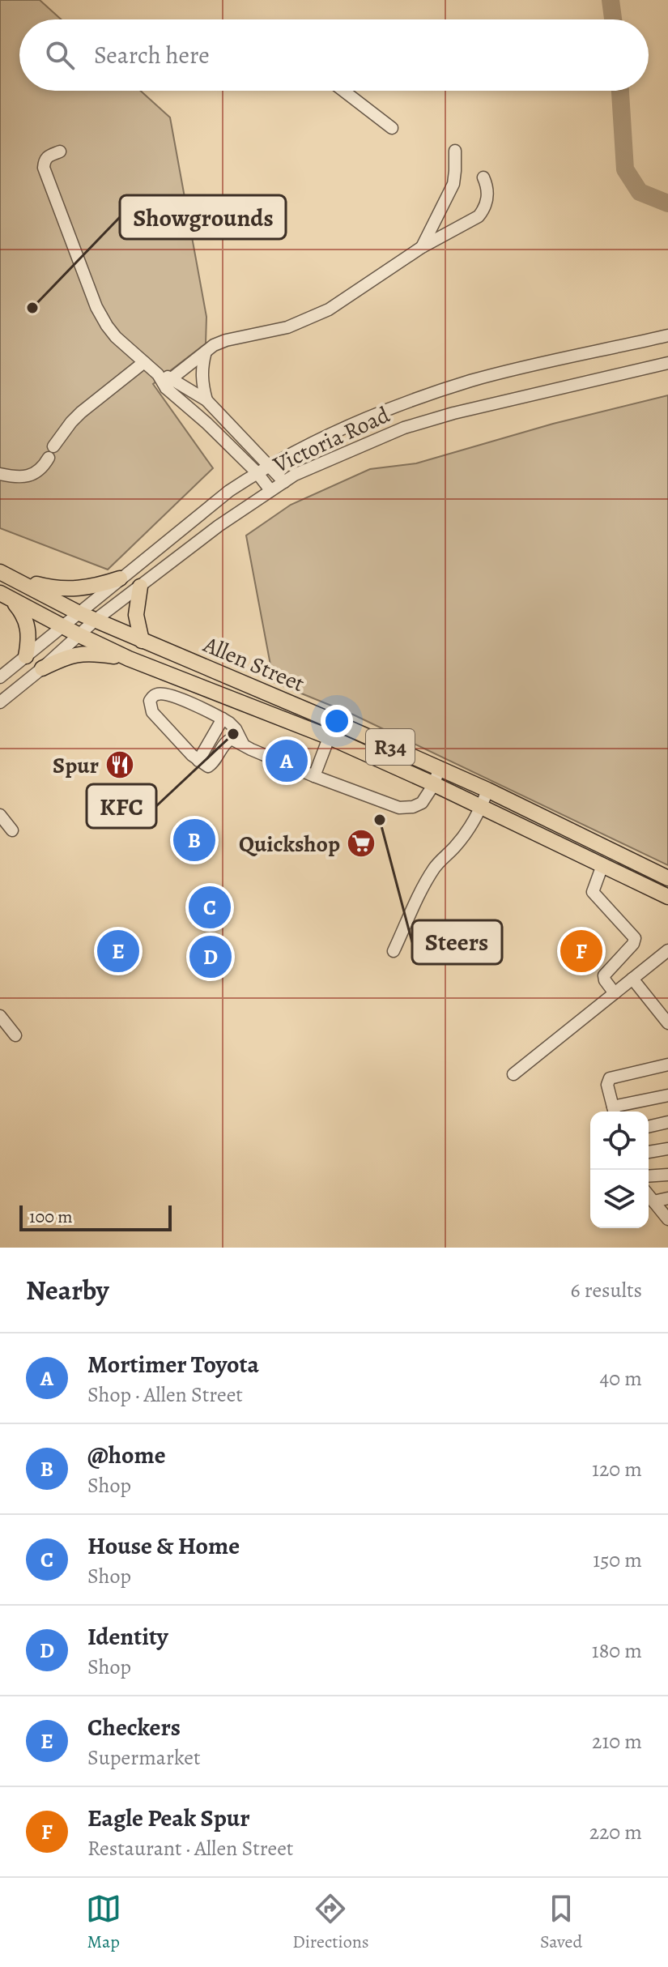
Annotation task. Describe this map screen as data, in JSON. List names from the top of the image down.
{
  "streets": {
    "main road": ["Allen Street", "R34"],
    "street": ["Victoria Road"]
  },
  "crossings": [
    ["Victoria Road", "Allen Street"]
  ],
  "places": {
    "other": ["Showgrounds", "KFC", "Steers"],
    "restaurant": ["Spur"],
    "supermarket": ["Quickshop"]
  },
  "scale_bar": "100 m",
  "page": {
    "search": "Search here",
    "pins": [
      "A",
      "B",
      "C",
      "E",
      "F",
      "D"
    ],
    "scale": "100 m",
    "heading": ["Nearby", "6 results"],
    "list": [
      {
        "mark": "A",
        "name": "Mortimer Toyota",
        "note": "Shop · Allen Street",
        "value": "40 m"
      },
      {
        "mark": "B",
        "name": "@home",
        "note": "Shop",
        "value": "120 m"
      },
      {
        "mark": "C",
        "name": "House & Home",
        "note": "Shop",
        "value": "150 m"
      },
      {
        "mark": "D",
        "name": "Identity",
        "note": "Shop",
        "value": "180 m"
      },
      {
        "mark": "E",
        "name": "Checkers",
        "note": "Supermarket",
        "value": "210 m"
      },
      {
        "mark": "F",
        "name": "Eagle Peak Spur",
        "note": "Restaurant · Allen Street",
        "value": "220 m"
      }
    ],
    "nav": ["Map", "Directions", "Saved"]
  }
}
